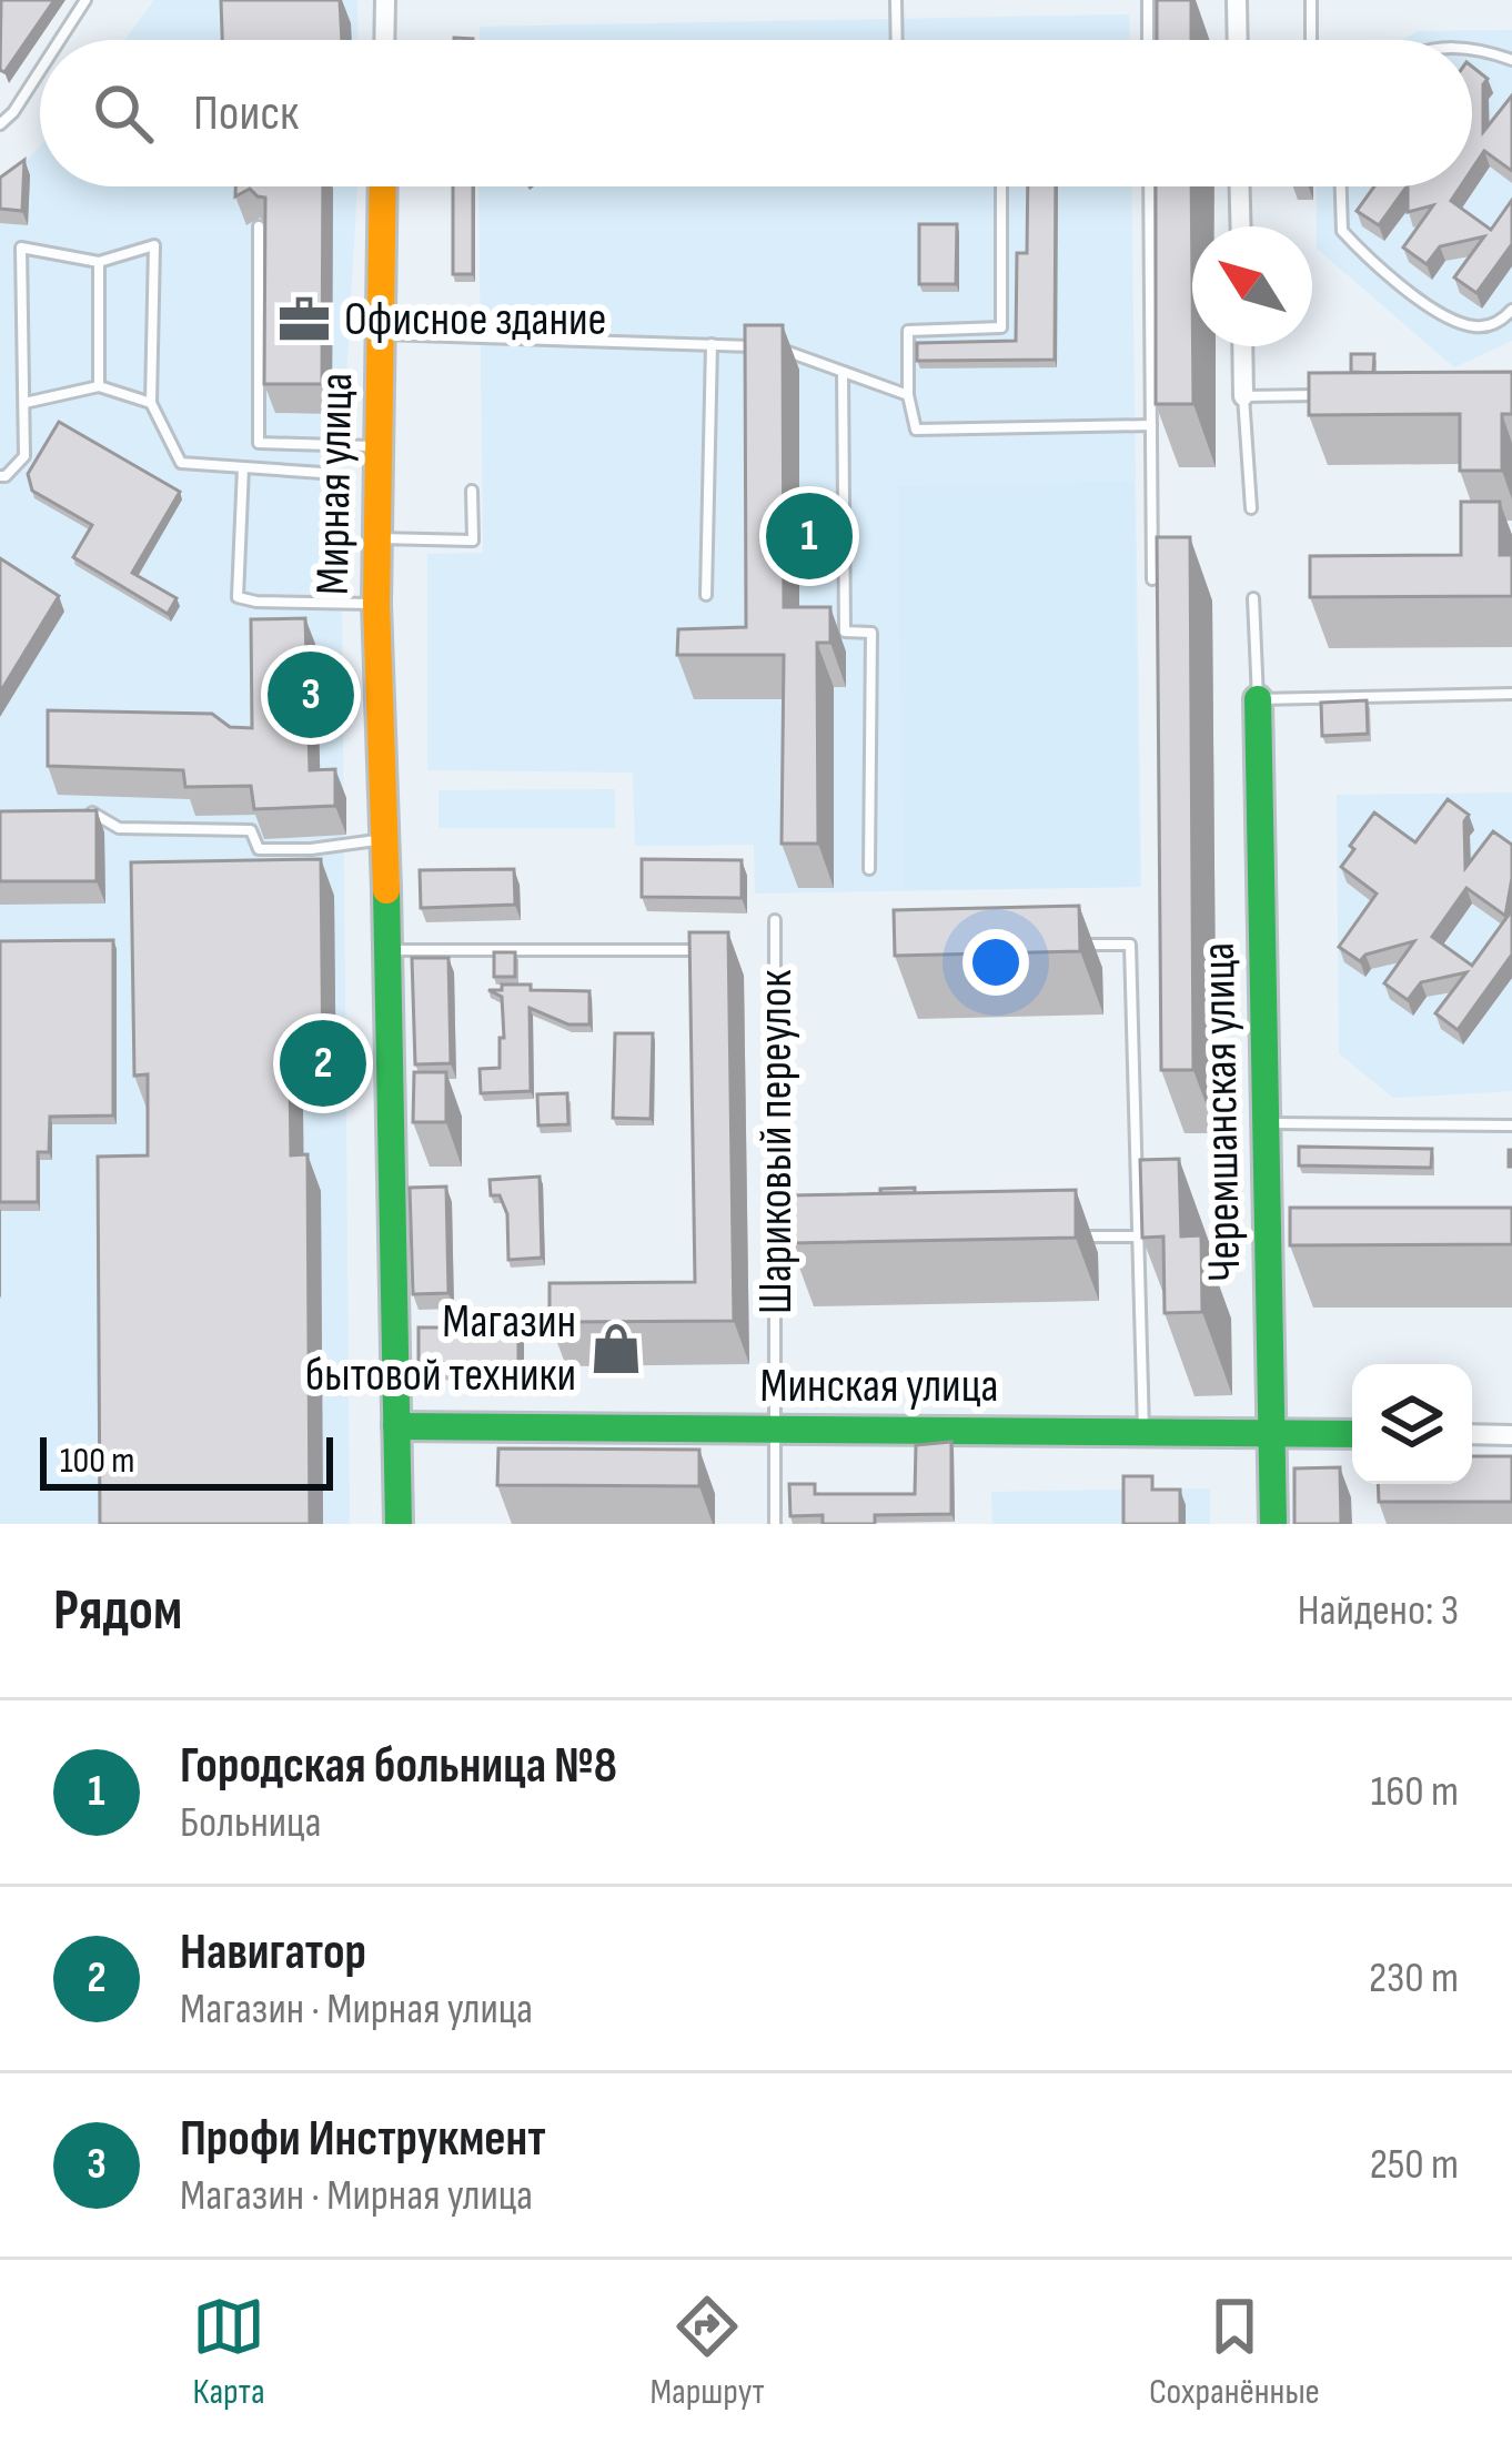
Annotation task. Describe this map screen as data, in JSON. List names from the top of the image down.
{
  "streets": {
    "street": ["Мирная улица", "Черемшанская улица", "Минская улица"],
    "lane": ["Шариковый переулок"]
  },
  "crossings": [
    ["Мирная улица", "Минская улица"],
    ["Черемшанская улица", "Минская улица"],
    ["Шариковый переулок", "Минская улица"]
  ],
  "places": {
    "office": ["Офисное здание"],
    "shop": ["Магазин бытовой техники"]
  },
  "scale_bar": "100 m",
  "north": "top left",
  "page": {
    "search": "Поиск",
    "pins": ["1", "3", "2"],
    "scale": "100 m",
    "heading": ["Рядом", "Найдено: 3"],
    "list": [
      {
        "mark": "1",
        "name": "Городская больница №8",
        "note": "Больница",
        "value": "160 m"
      },
      {
        "mark": "2",
        "name": "Навигатор",
        "note": "Магазин · Мирная улица",
        "value": "230 m"
      },
      {
        "mark": "3",
        "name": "Профи Инструкмент",
        "note": "Магазин · Мирная улица",
        "value": "250 m"
      }
    ],
    "nav": ["Карта", "Маршрут", "Сохранённые"]
  }
}
